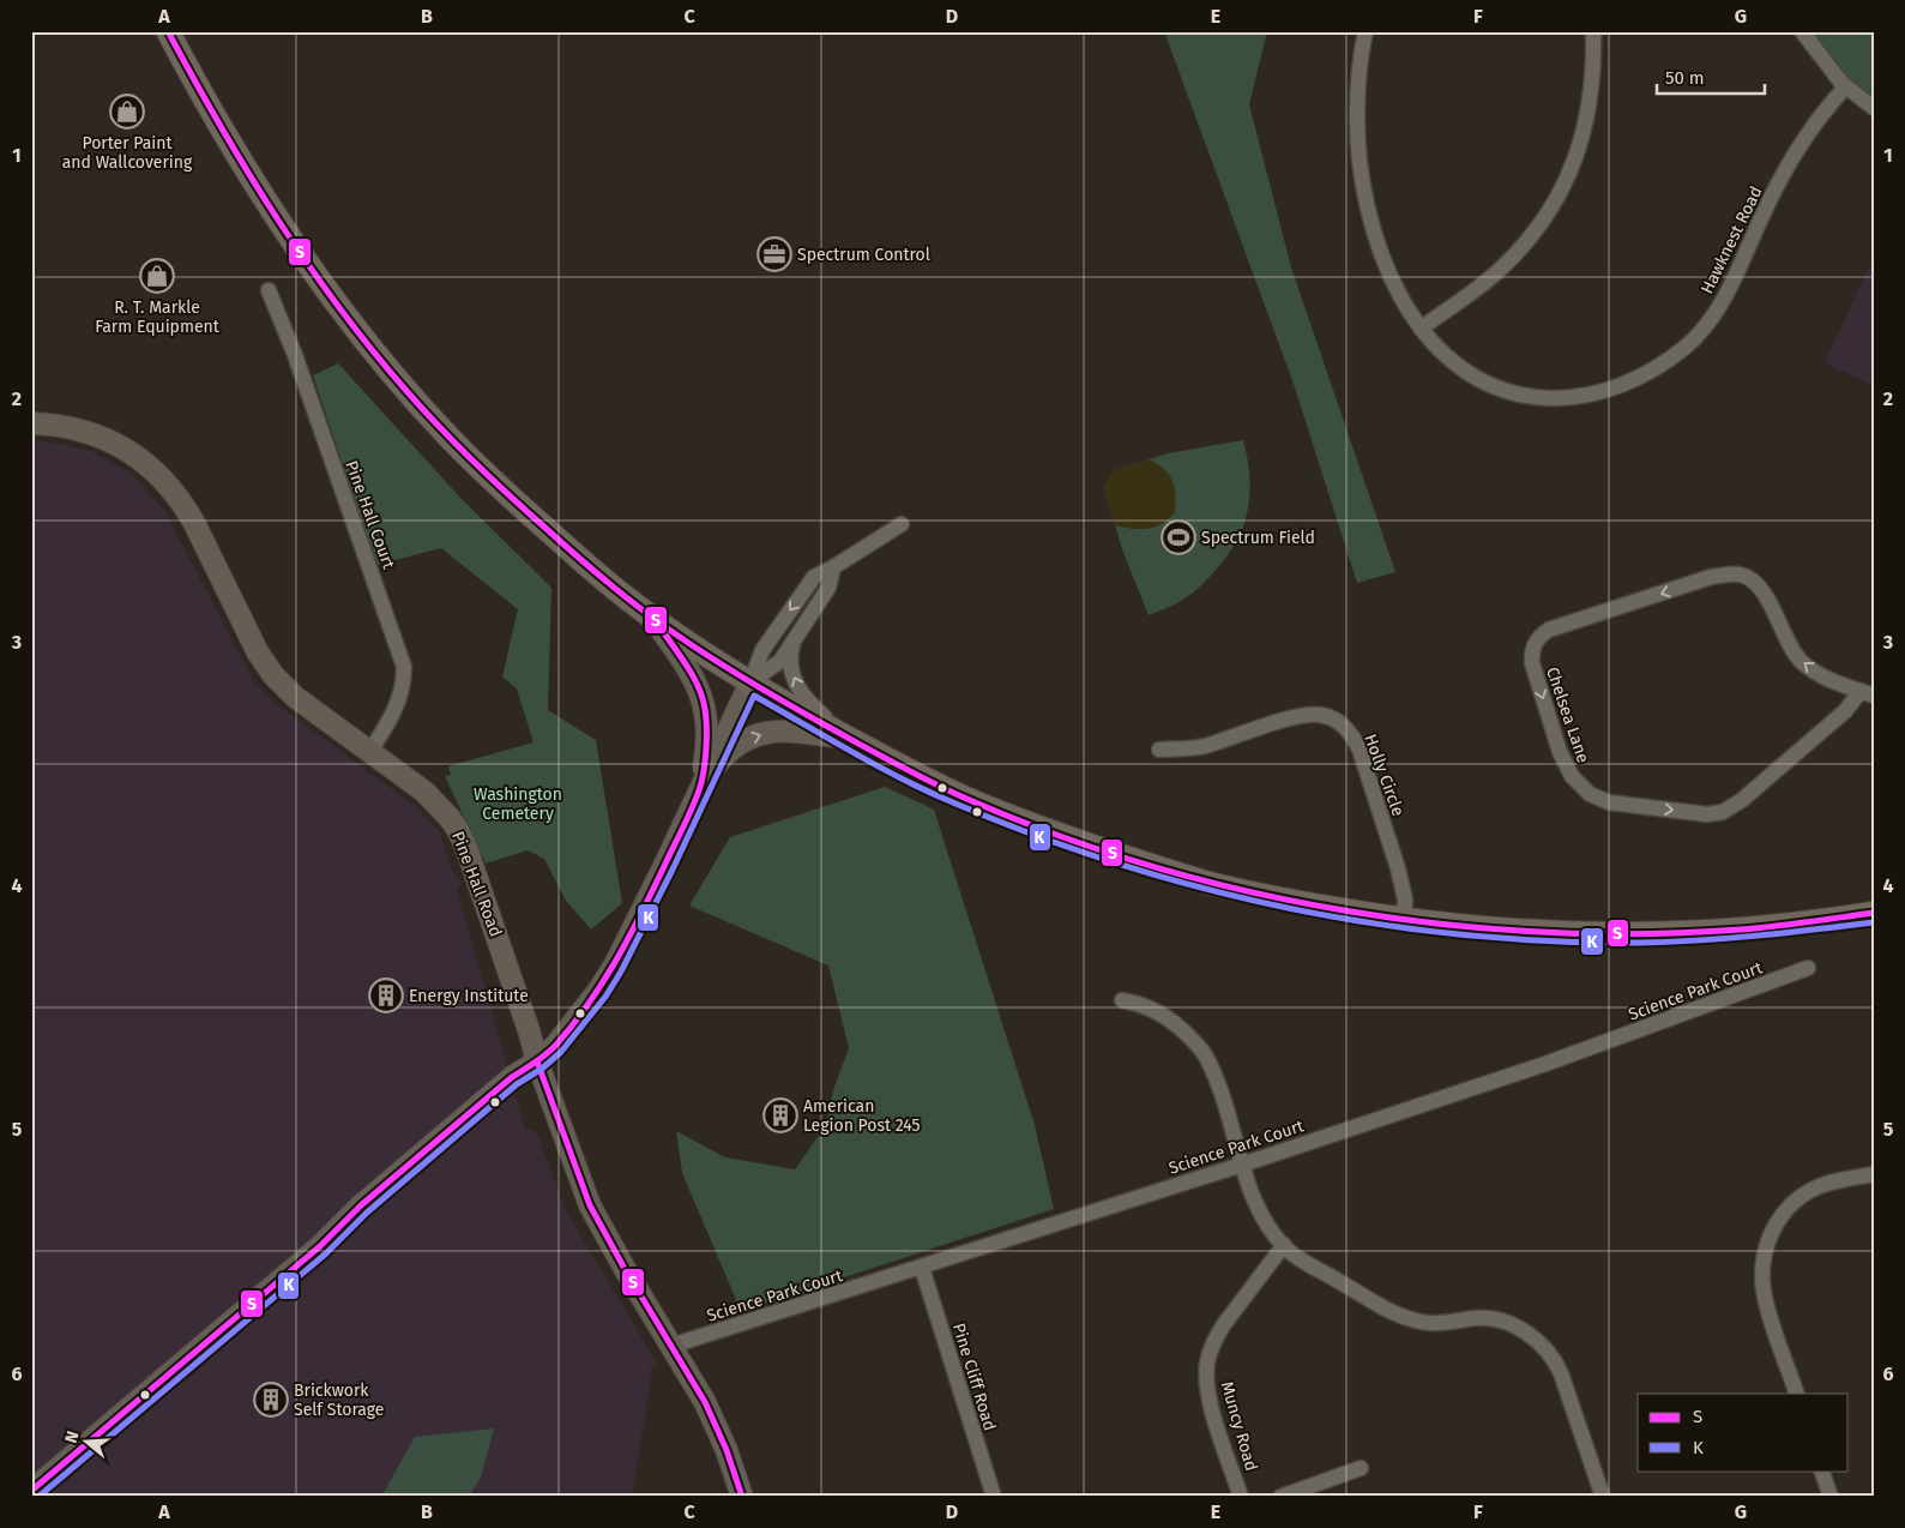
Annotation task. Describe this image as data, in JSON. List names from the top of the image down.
{
  "streets": {
    "main road": ["Pine Hall Road"],
    "street": [
      "Hawknest Road",
      "Pine Hall Court",
      "Chelsea Lane",
      "Holly Circle",
      "Science Park Court",
      "Pine Cliff Road",
      "Muncy Road"
    ]
  },
  "crossings": [
    ["Pine Hall Court", "Pine Hall Road"],
    ["Pine Hall Road", "Science Park Court"],
    ["Science Park Court", "Pine Cliff Road"]
  ],
  "parks": ["Washington Cemetery"],
  "places": {
    "shop": ["Porter Paint and Wallcovering", "R. T. Markle Farm Equipment"],
    "office": ["Spectrum Control"],
    "sports": ["Spectrum Field"],
    "building": ["Energy Institute", "American Legion Post 245", "Brickwork Self Storage"]
  },
  "lines": ["transit line S", "transit line K"],
  "legend": ["S", "K"],
  "scale_bar": "50 m",
  "north": "left",
  "grid": {
    "columns": [
      "A",
      "B",
      "C",
      "D",
      "E",
      "F",
      "G"
    ],
    "rows": [
      "1",
      "2",
      "3",
      "4",
      "5",
      "6"
    ]
  }
}
